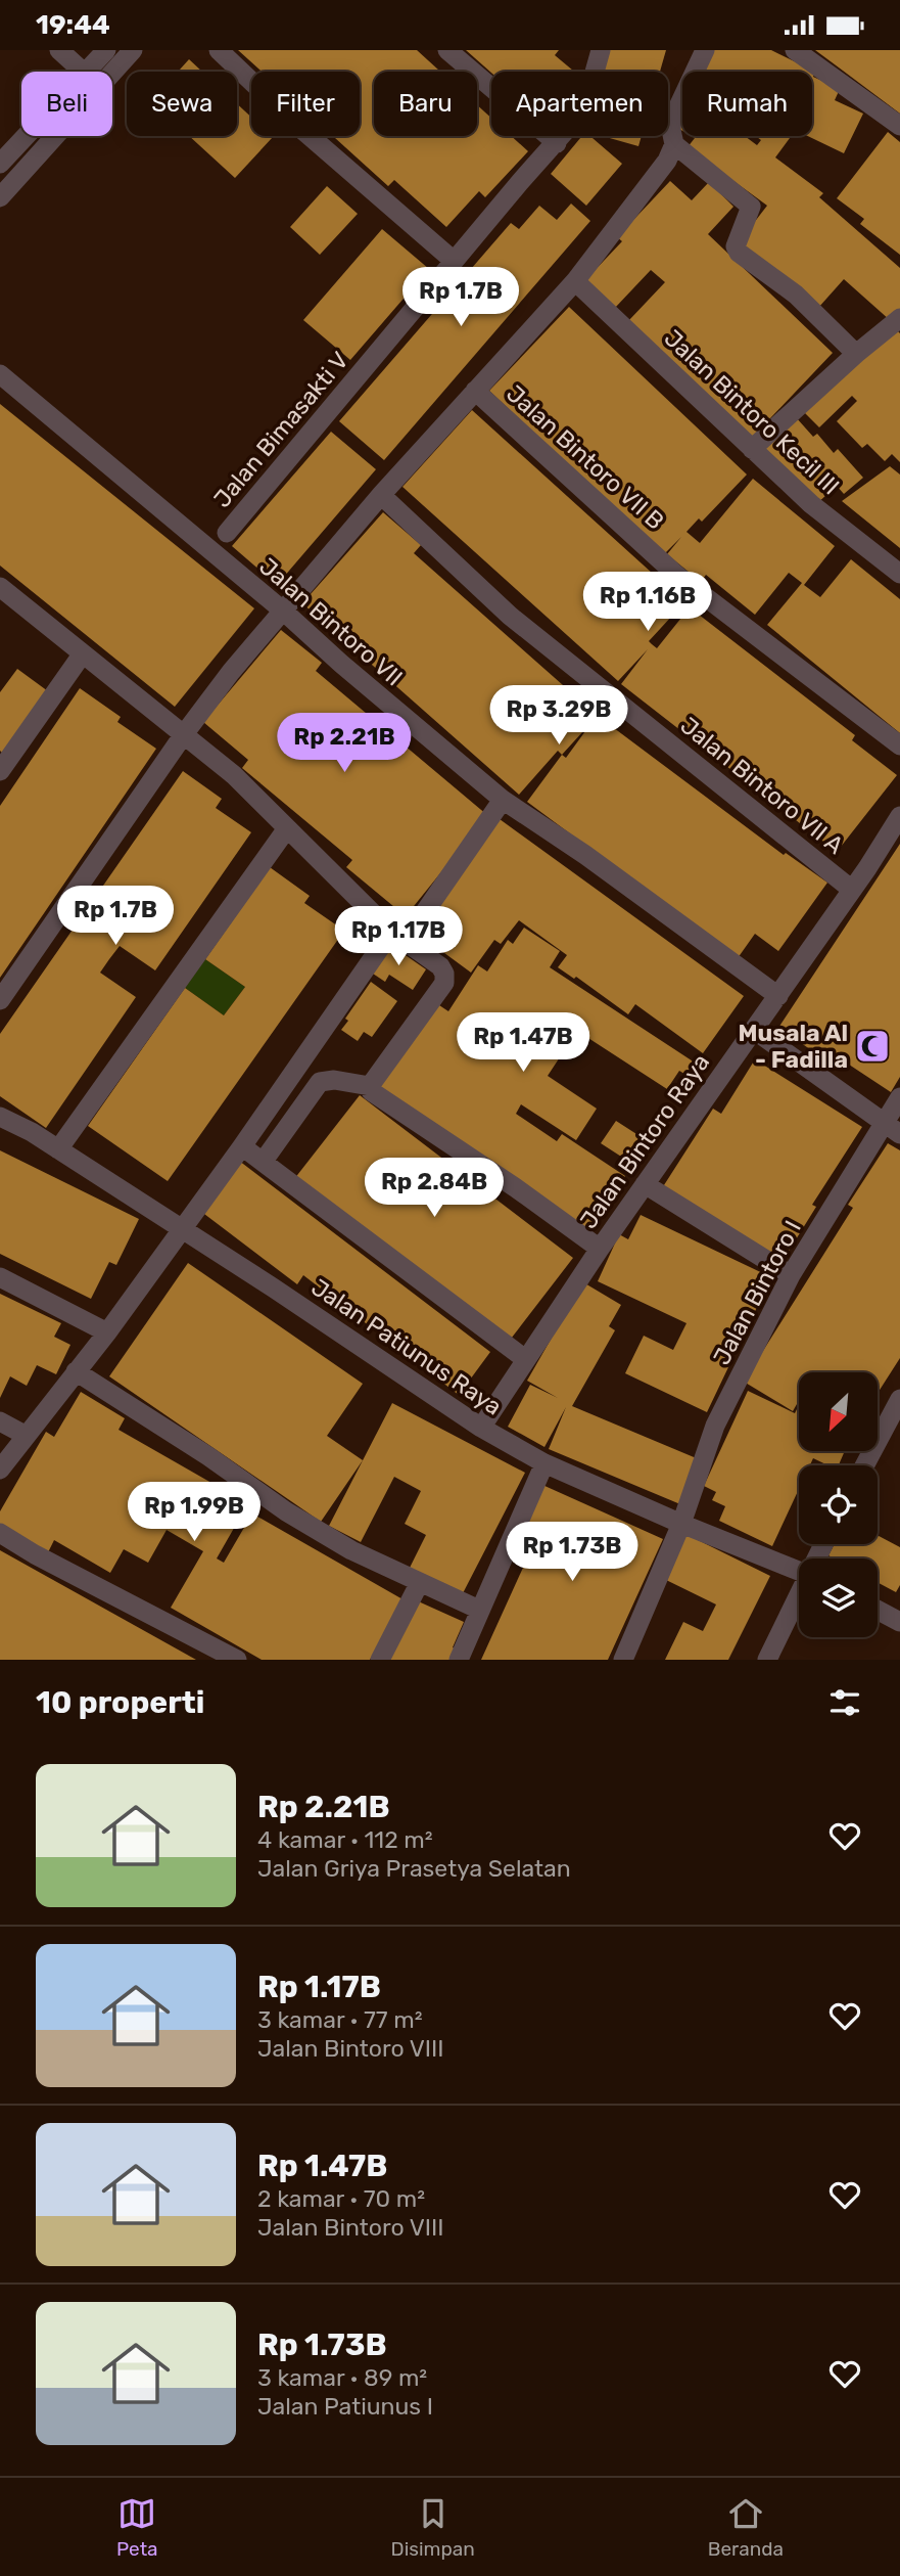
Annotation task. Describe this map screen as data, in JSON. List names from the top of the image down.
{
  "streets": {
    "street": [
      "Jalan Bintoro Kecil III",
      "Jalan Bimasakti V",
      "Jalan Bintoro VII B",
      "Jalan Bintoro VII",
      "Jalan Bintoro VII A",
      "Jalan Bintoro Raya",
      "Jalan Bintoro I",
      "Jalan Patiunus Raya"
    ]
  },
  "crossings": [
    ["Jalan Bintoro VII", "Jalan Bintoro Raya"],
    ["Jalan Bintoro VII A", "Jalan Bintoro Raya"],
    ["Jalan Bintoro Raya", "Jalan Patiunus Raya"],
    ["Jalan Bintoro I", "Jalan Patiunus Raya"]
  ],
  "places": {
    "mosque": ["Musala Al - Fadilla"]
  },
  "north": "bottom left",
  "page": {
    "status": "19:44",
    "chip": [
      "Beli",
      "Sewa",
      "Filter",
      "Baru",
      "Apartemen",
      "Rumah"
    ],
    "price": [
      "Rp 1.7B",
      "Rp 1.16B",
      "Rp 3.29B",
      "Rp 2.21B",
      "Rp 1.7B",
      "Rp 1.17B",
      "Rp 1.47B",
      "Rp 2.84B",
      "Rp 1.99B",
      "Rp 1.73B"
    ],
    "heading": "10 properti",
    "list": [
      {
        "name": "Rp 2.21B",
        "note": "4 kamar · 112 m² · Jalan Griya Prasetya Selatan"
      },
      {
        "name": "Rp 1.17B",
        "note": "3 kamar · 77 m² · Jalan Bintoro VIII"
      },
      {
        "name": "Rp 1.47B",
        "note": "2 kamar · 70 m² · Jalan Bintoro VIII"
      },
      {
        "name": "Rp 1.73B",
        "note": "3 kamar · 89 m² · Jalan Patiunus I"
      }
    ],
    "tabs": ["Peta", "Disimpan", "Beranda"]
  }
}
